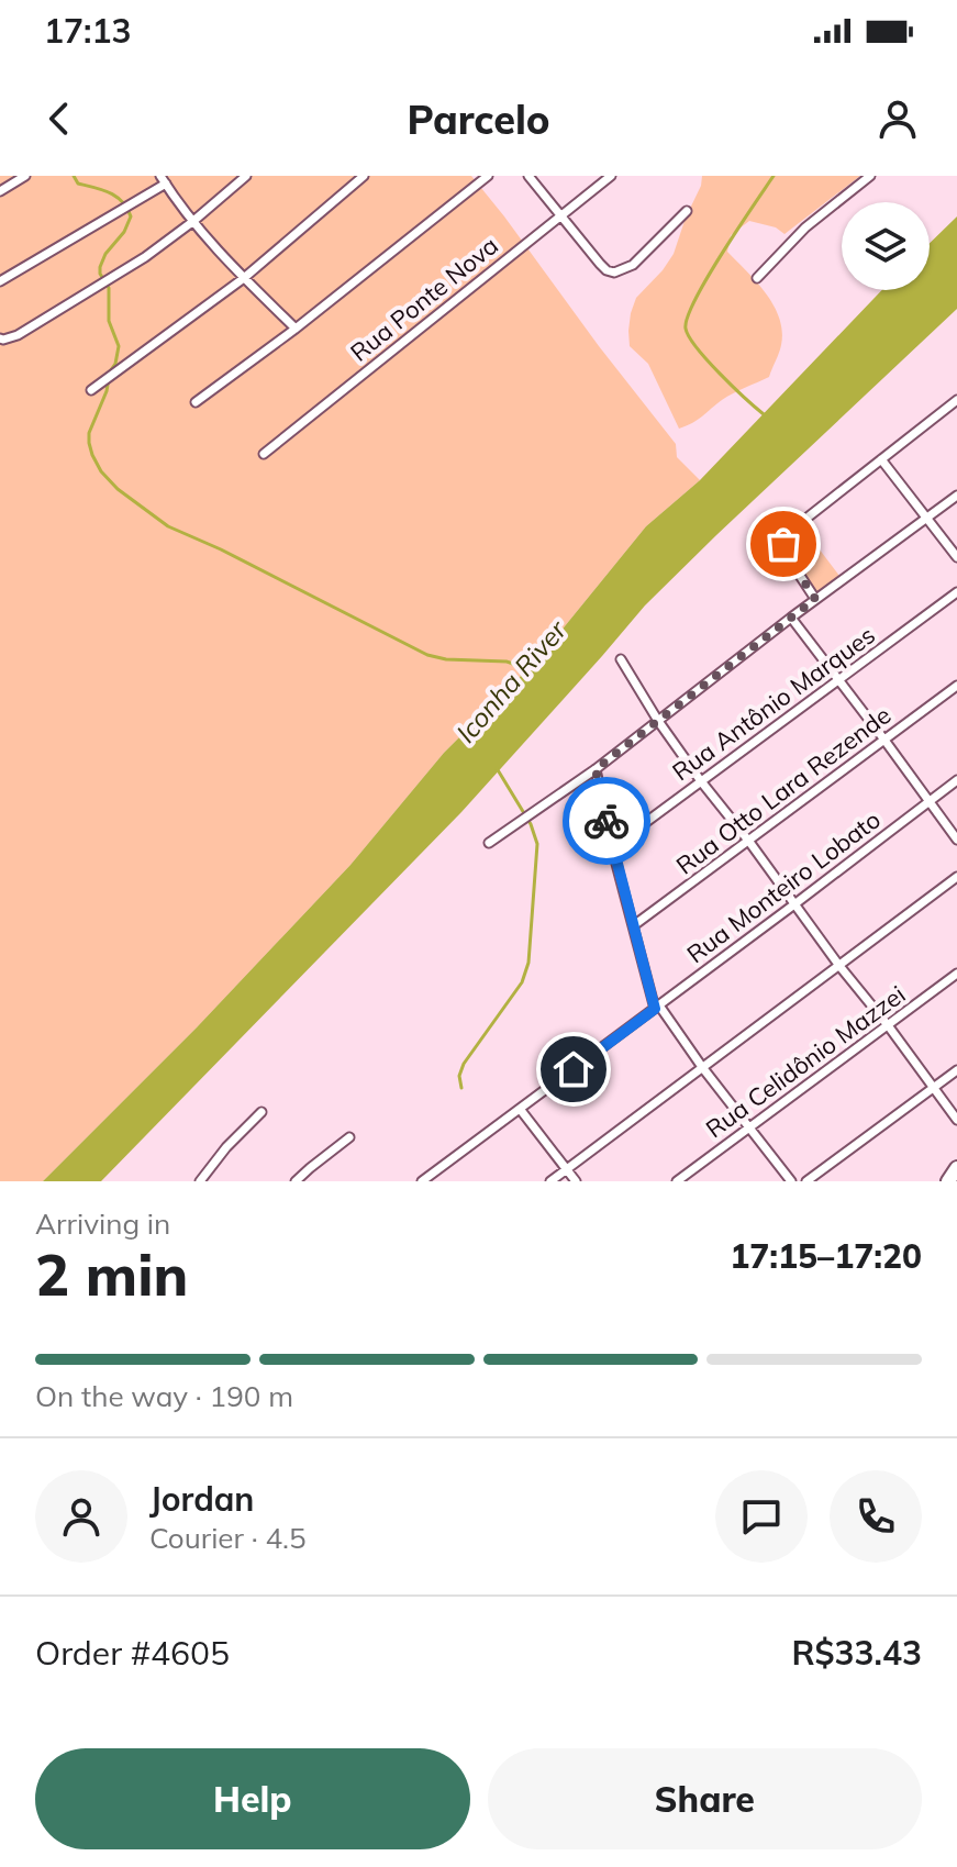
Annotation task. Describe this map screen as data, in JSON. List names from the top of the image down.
{
  "streets": {
    "street": [
      "Rua Ponte Nova",
      "Rua Antônio Marques",
      "Rua Otto Lara Rezende",
      "Rua Monteiro Lobato",
      "Rua Celidônio Mazzei"
    ]
  },
  "water": ["Iconha River"],
  "page": {
    "status": "17:13",
    "header": "Parcelo",
    "heading": ["2 min", "Arriving in", "17:15–17:20"],
    "panel": [
      "Jordan",
      "Courier · 4.5",
      "Order #4605",
      "R$33.43"
    ],
    "bar": "On the way · 190 m",
    "buttons": ["Help", "Share"]
  }
}
